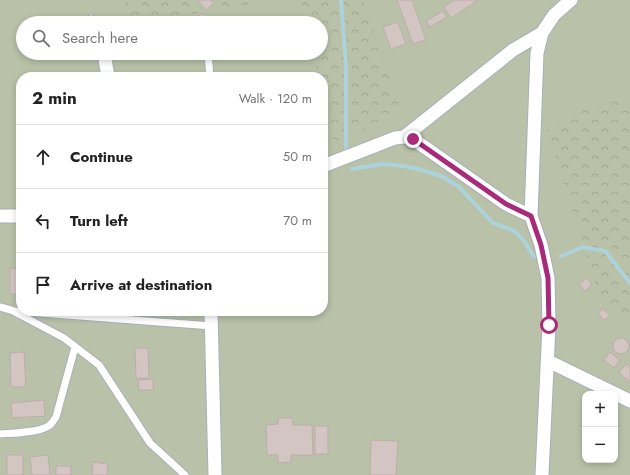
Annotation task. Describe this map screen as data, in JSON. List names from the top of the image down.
{
  "page": {
    "search": "Search here",
    "heading": ["2 min", "Walk · 120 m"],
    "list": [
      ["Continue", "50 m"],
      ["Turn left", "70 m"],
      "Arrive at destination"
    ],
    "map_buttons": ["+", "−"]
  }
}
